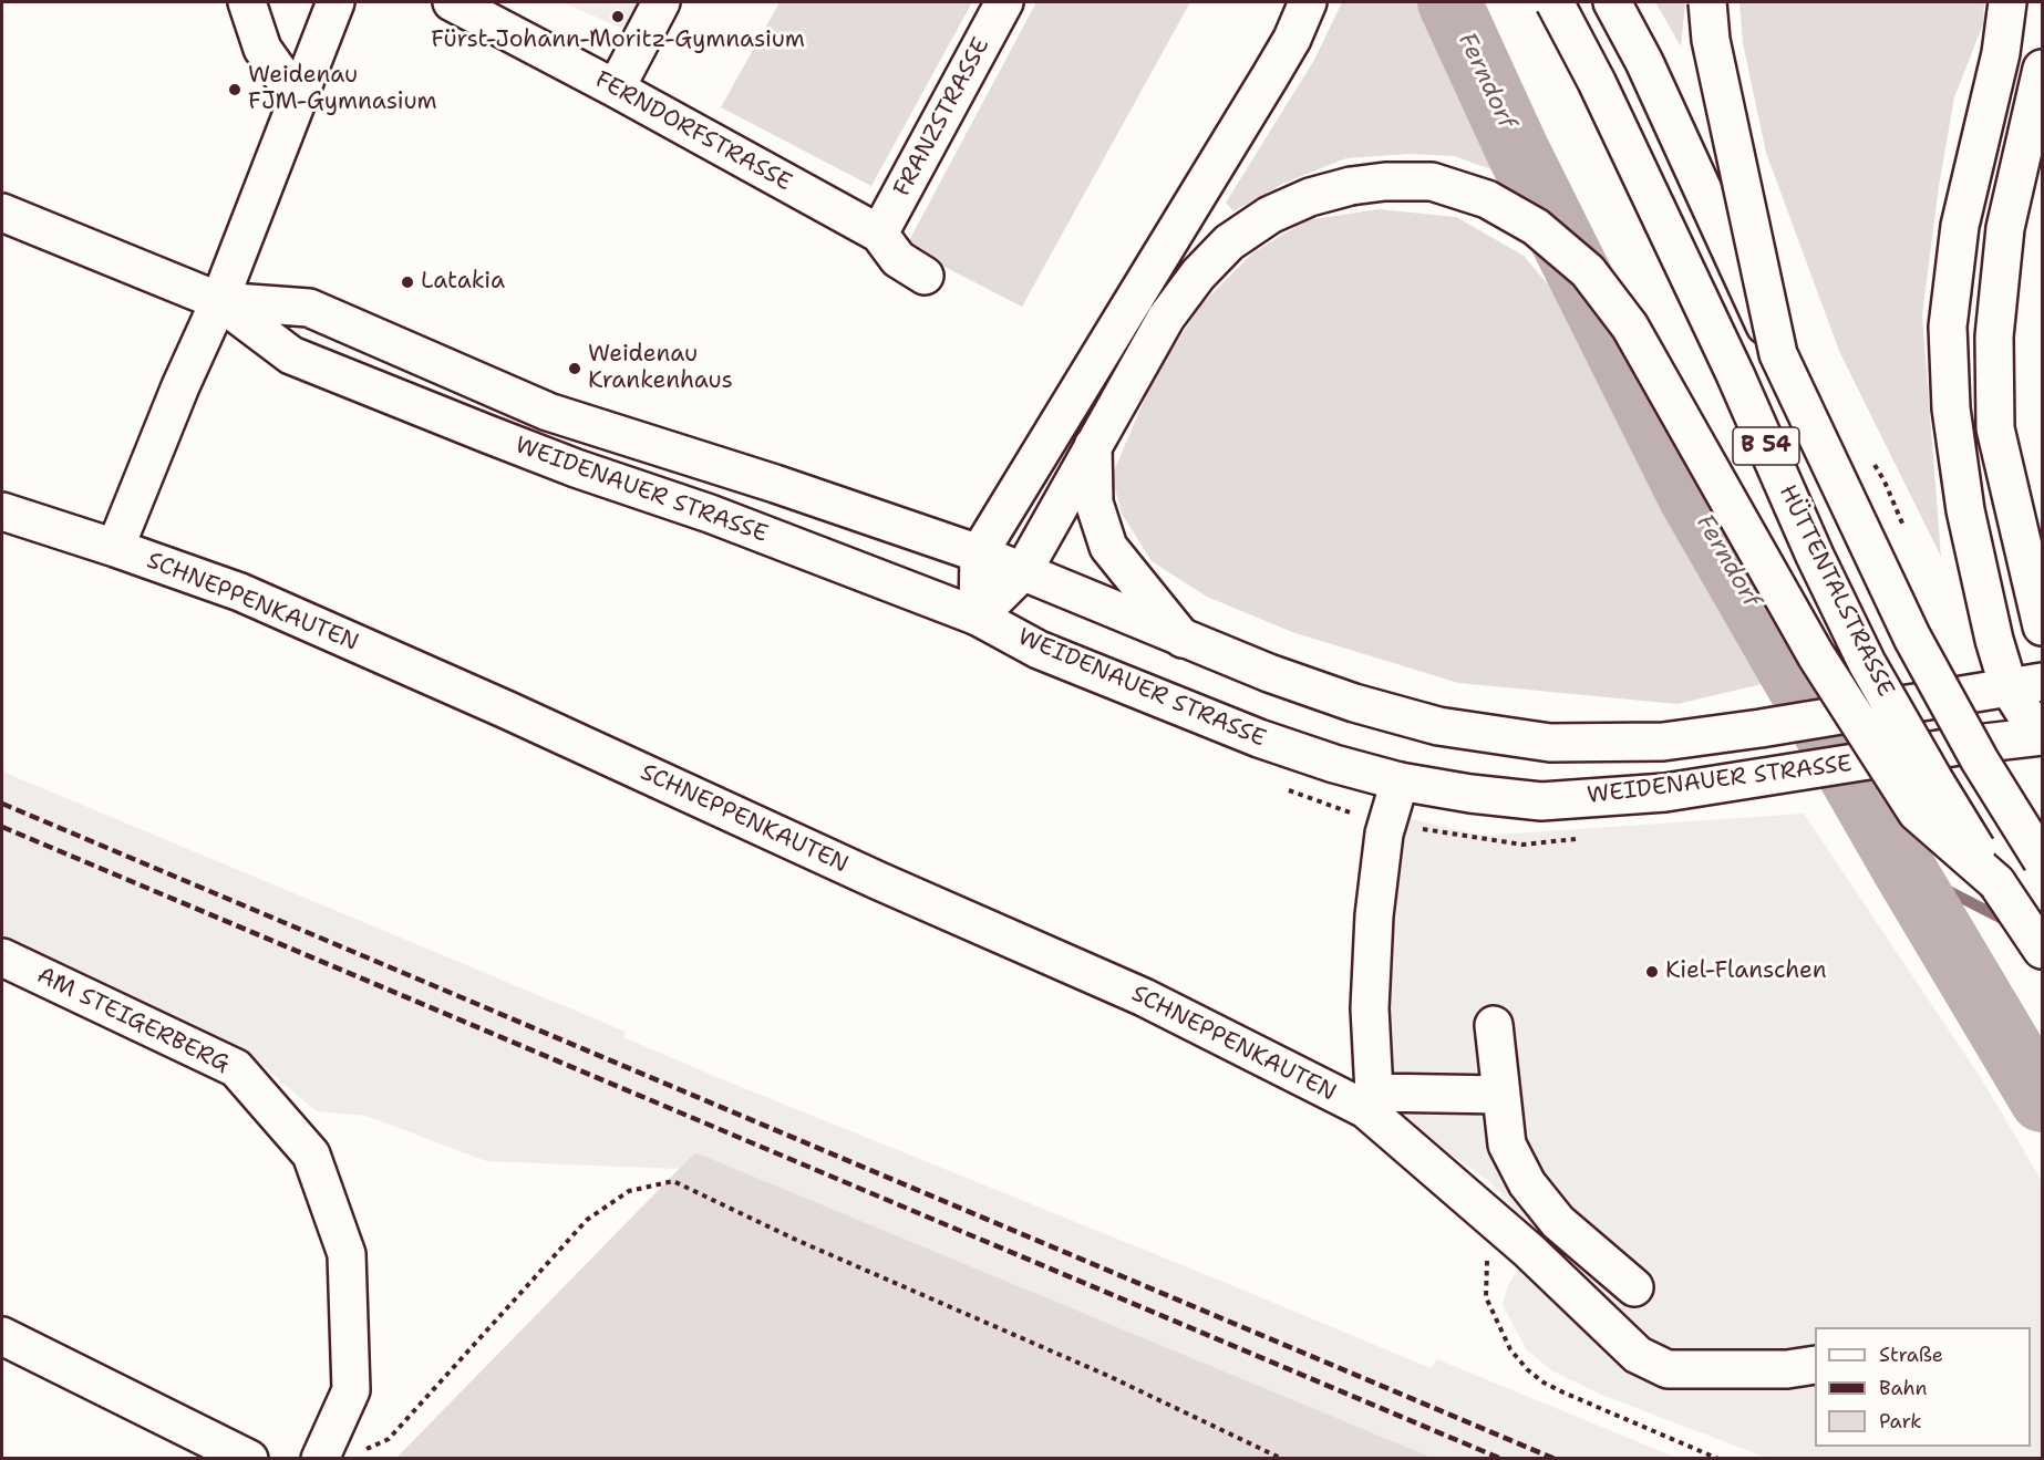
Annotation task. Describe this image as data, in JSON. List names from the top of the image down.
{
  "streets": {
    "main road": [
      "FRANZSTRASSE",
      "FERNDORFSTRASSE",
      "B 54",
      "WEIDENAUER STRASSE",
      "HÜTTENTALSTRASSE",
      "SCHNEPPENKAUTEN",
      "AM STEIGERBERG"
    ]
  },
  "crossings": [
    ["FRANZSTRASSE", "FERNDORFSTRASSE"],
    ["WEIDENAUER STRASSE", "SCHNEPPENKAUTEN"]
  ],
  "water": ["Ferndorf"],
  "places": [
    "Fürst-Johann-Moritz-Gymnasium",
    "Weidenau FJM-Gymnasium",
    "Latakia",
    "Weidenau Krankenhaus",
    "Kiel-Flanschen"
  ],
  "legend": ["Straße", "Bahn", "Park"]
}
